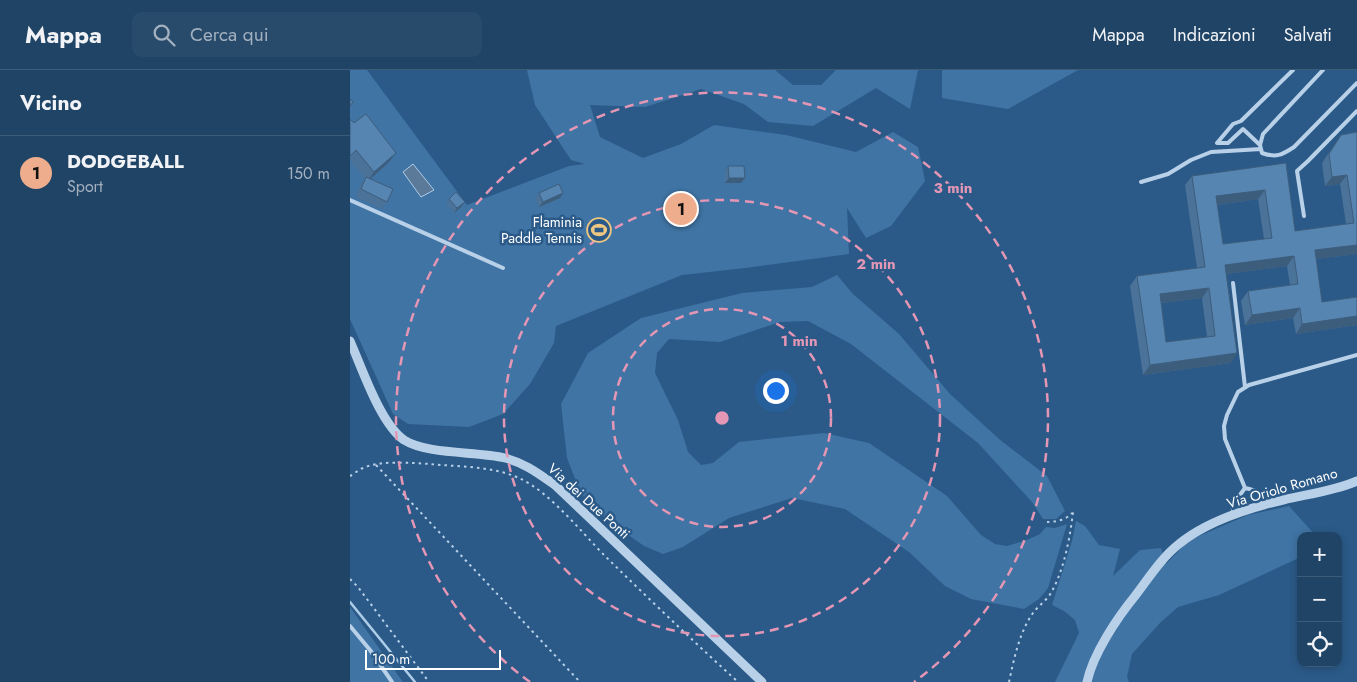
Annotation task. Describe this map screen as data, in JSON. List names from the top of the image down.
{
  "streets": {
    "street": ["Via Oriolo Romano", "Via dei Due Ponti"]
  },
  "places": {
    "sports": ["Flaminia Paddle Tennis"]
  },
  "scale_bar": "100 m",
  "page": {
    "header": "Mappa",
    "search": "Cerca qui",
    "nav": ["Mappa", "Indicazioni", "Salvati"],
    "heading": "Vicino",
    "list": [
      {
        "mark": "1",
        "name": "DODGEBALL",
        "note": "Sport",
        "value": "150 m"
      }
    ],
    "pins": "1",
    "map_buttons": ["+", "−"],
    "scale": "100 m"
  },
  "rings": ["3 min", "2 min", "1 min"]
}
